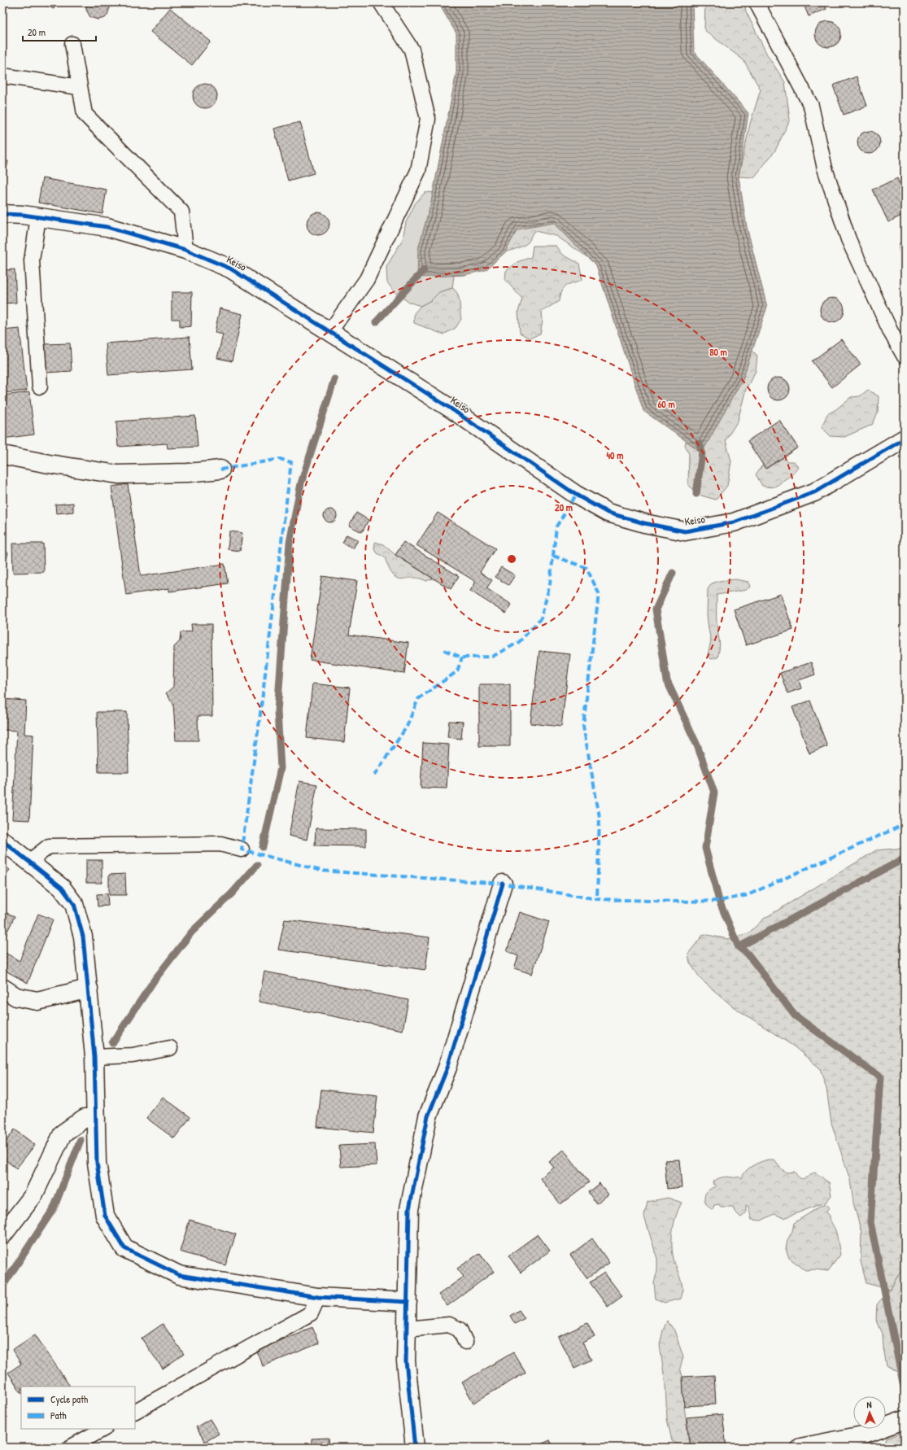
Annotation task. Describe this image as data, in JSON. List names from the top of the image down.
{
  "streets": {
    "street": ["Keiso"]
  },
  "legend": ["Cycle path", "Path"],
  "scale_bar": "20 m",
  "north": "top",
  "rings": [
    "80 m",
    "60 m",
    "40 m",
    "20 m"
  ]
}
